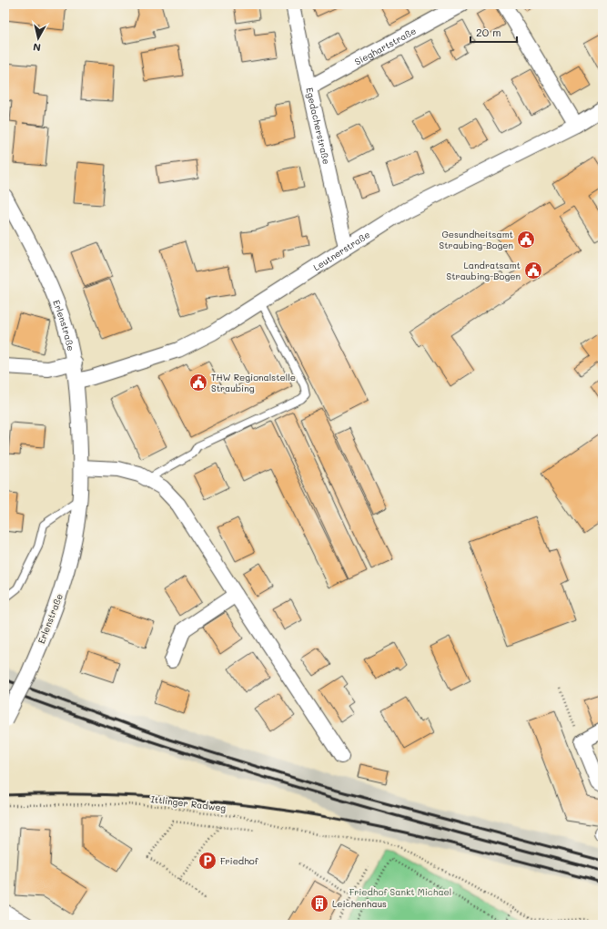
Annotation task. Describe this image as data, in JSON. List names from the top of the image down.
{
  "streets": {
    "street": [
      "Sieghartstraße",
      "Egedacherstraße",
      "Leutnerstraße",
      "Erlenstraße"
    ],
    "path": ["Ittlinger Radweg"]
  },
  "crossings": [
    ["Sieghartstraße", "Egedacherstraße"],
    ["Egedacherstraße", "Leutnerstraße"],
    ["Leutnerstraße", "Erlenstraße"]
  ],
  "parks": ["Friedhof Sankt Michael"],
  "places": {
    "public building": ["Gesundheitsamt Straubing-Bogen", "Landratsamt Straubing-Bogen", "THW Regionalstelle Straubing"],
    "parking": ["Friedhof"],
    "building": ["Leichenhaus"]
  },
  "scale_bar": "20 m",
  "north": "bottom"
}
